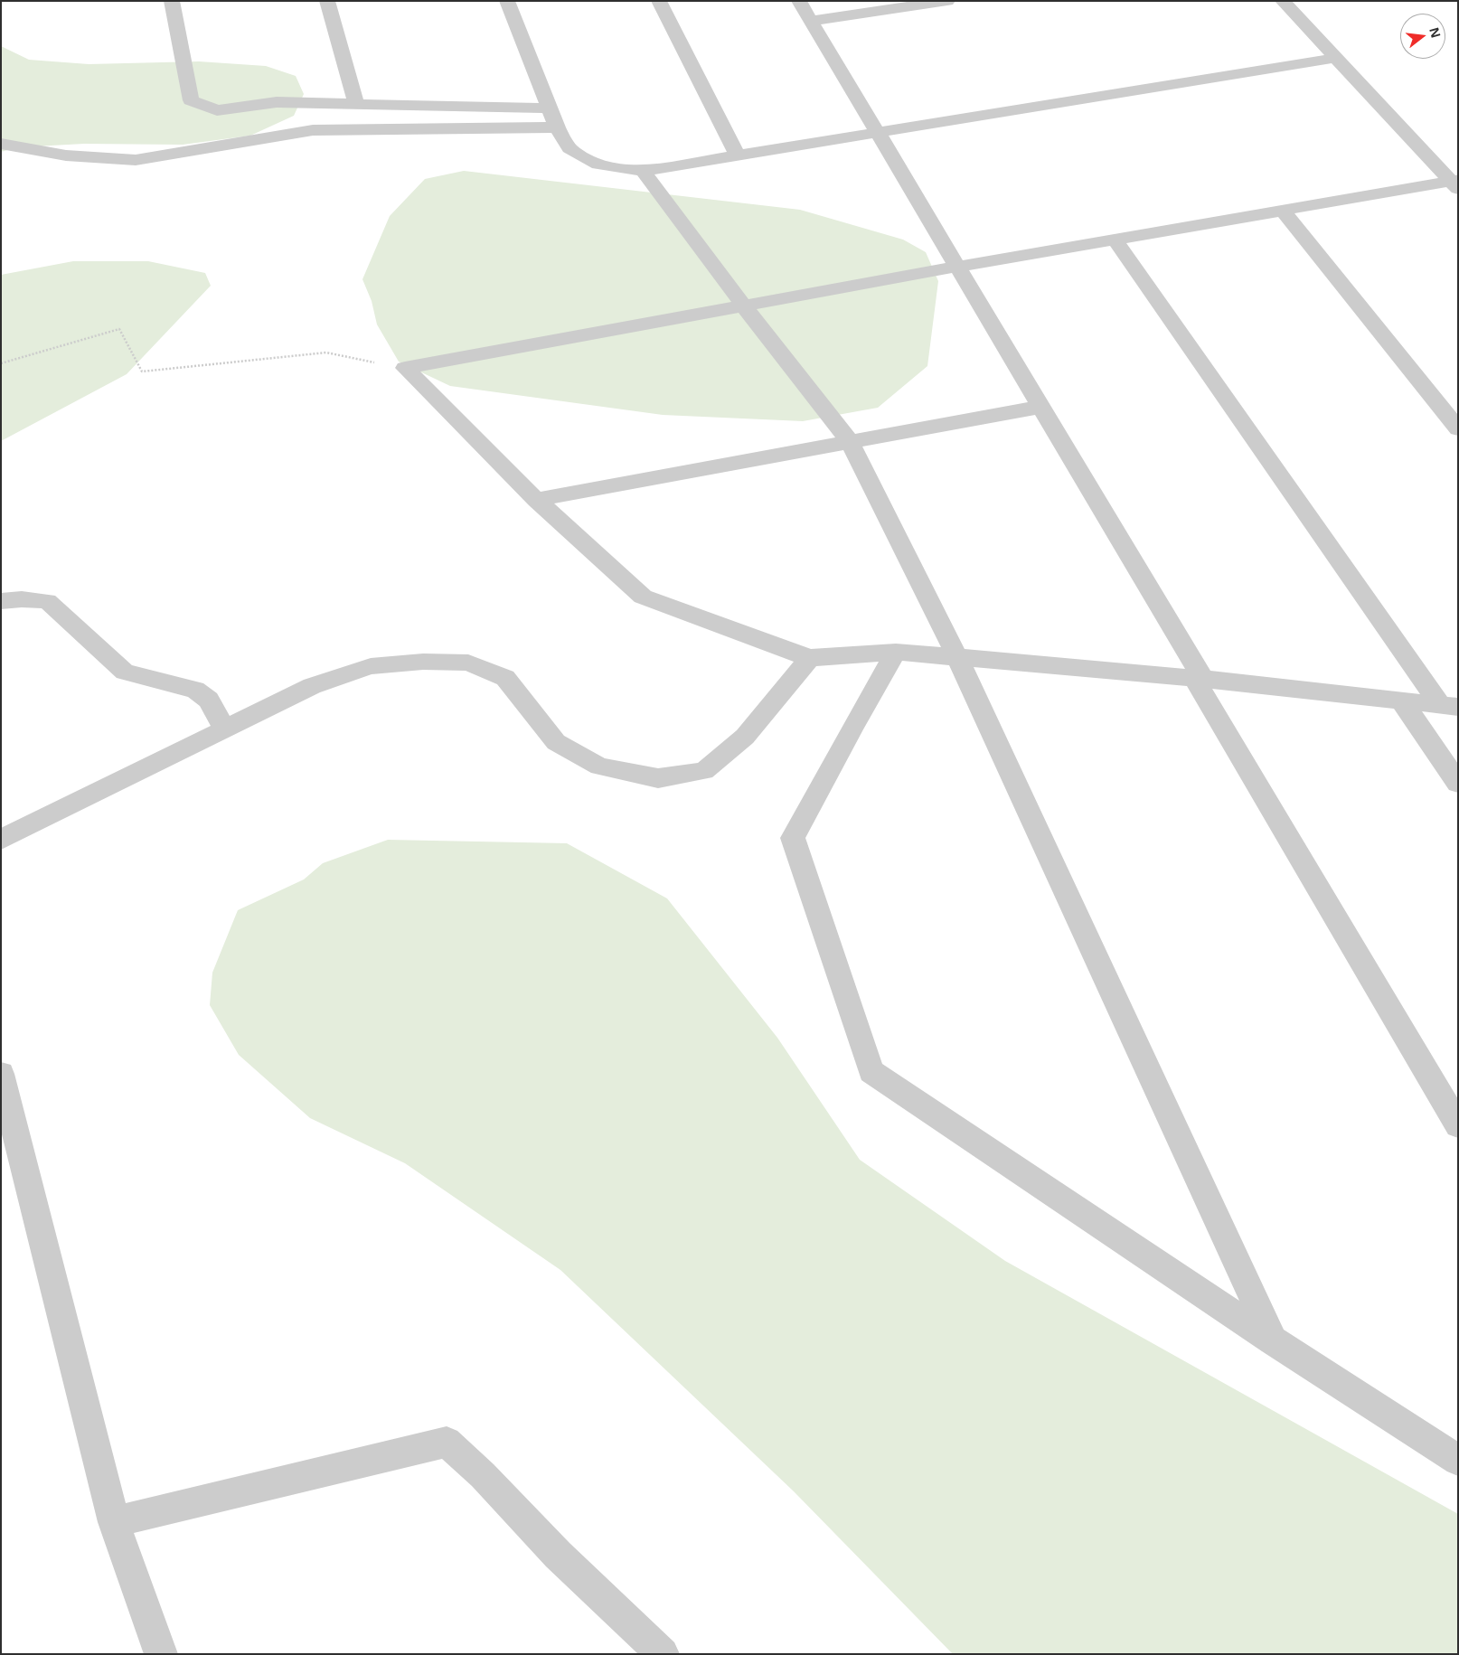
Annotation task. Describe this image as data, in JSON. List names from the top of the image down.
{
  "north": "right"
}
